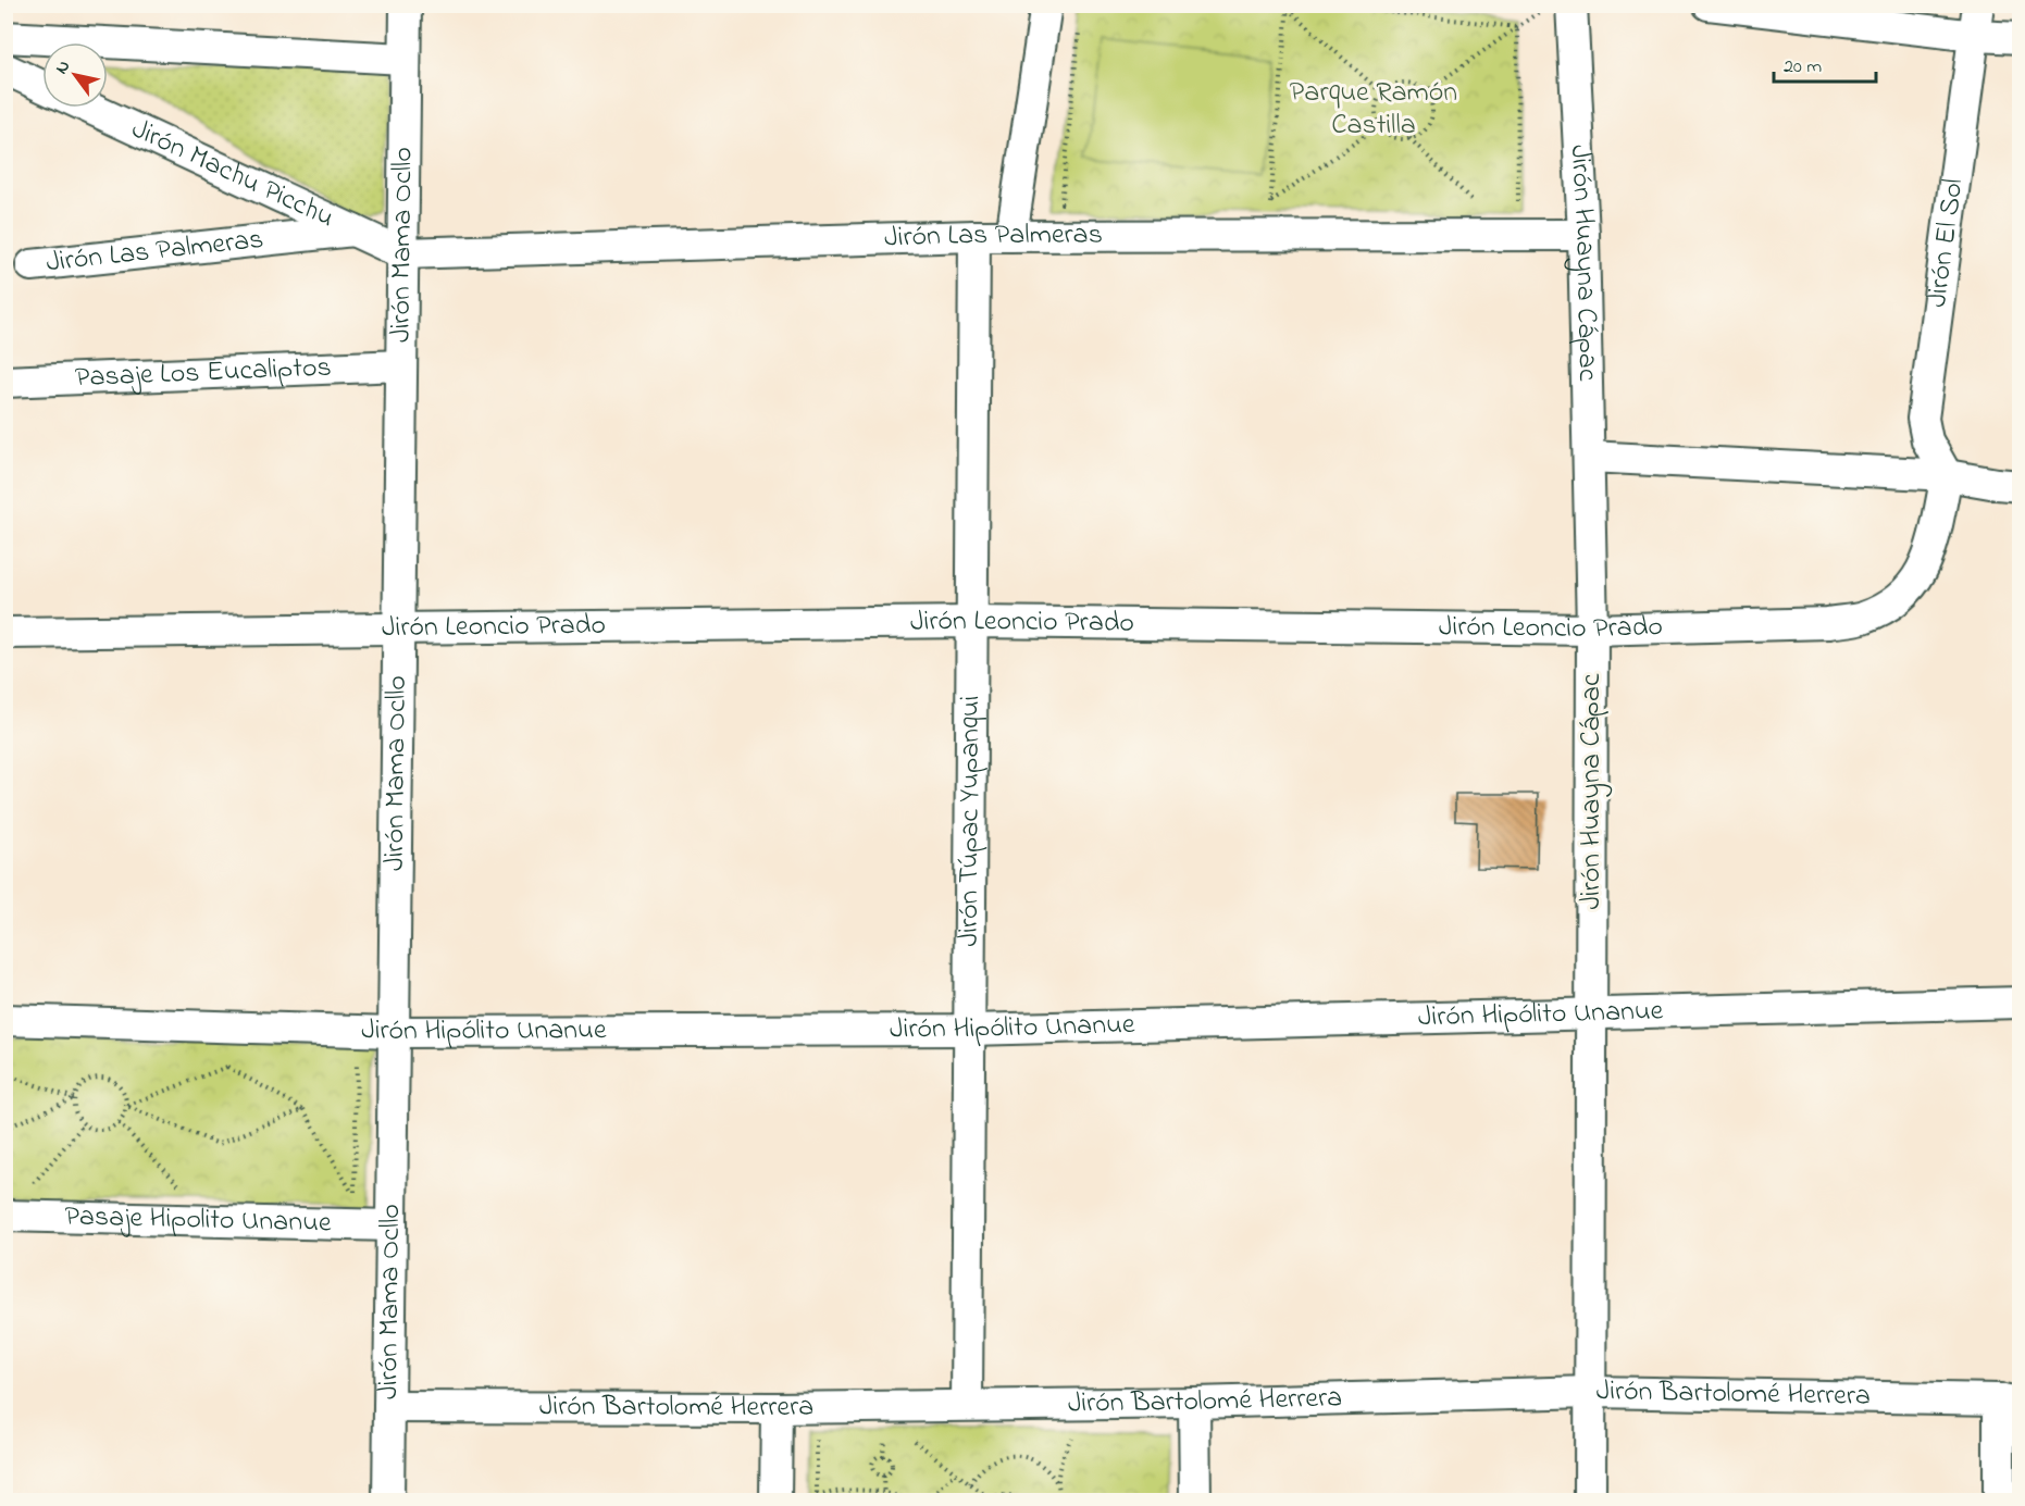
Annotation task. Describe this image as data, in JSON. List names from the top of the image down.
{
  "streets": {
    "street": [
      "Jirón Machu Picchu",
      "Jirón Las Palmeras",
      "Jirón El Sol",
      "Jirón Mama Ocllo",
      "Jirón Huayna Cápac",
      "Pasaje Los Eucaliptos",
      "Jirón Leoncio Prado",
      "Jirón Túpac Yupanqui",
      "Jirón Hipólito Unanue",
      "Pasaje Hipolito Unanue",
      "Jirón Bartolomé Herrera"
    ]
  },
  "crossings": [
    ["Jirón Machu Picchu", "Jirón Las Palmeras"],
    ["Jirón Machu Picchu", "Jirón Mama Ocllo"],
    ["Jirón Las Palmeras", "Jirón Mama Ocllo"],
    ["Jirón Las Palmeras", "Jirón Huayna Cápac"],
    ["Jirón Las Palmeras", "Jirón Túpac Yupanqui"],
    ["Jirón El Sol", "Jirón Leoncio Prado"],
    ["Jirón Mama Ocllo", "Pasaje Los Eucaliptos"],
    ["Jirón Mama Ocllo", "Jirón Leoncio Prado"],
    ["Jirón Mama Ocllo", "Jirón Hipólito Unanue"],
    ["Jirón Mama Ocllo", "Pasaje Hipolito Unanue"],
    ["Jirón Mama Ocllo", "Jirón Bartolomé Herrera"],
    ["Jirón Huayna Cápac", "Jirón Leoncio Prado"],
    ["Jirón Huayna Cápac", "Jirón Hipólito Unanue"],
    ["Jirón Huayna Cápac", "Jirón Bartolomé Herrera"],
    ["Jirón Leoncio Prado", "Jirón Túpac Yupanqui"],
    ["Jirón Túpac Yupanqui", "Jirón Hipólito Unanue"],
    ["Jirón Túpac Yupanqui", "Jirón Bartolomé Herrera"]
  ],
  "parks": ["Parque Ramón Castilla"],
  "scale_bar": "20 m",
  "north": "top left"
}
